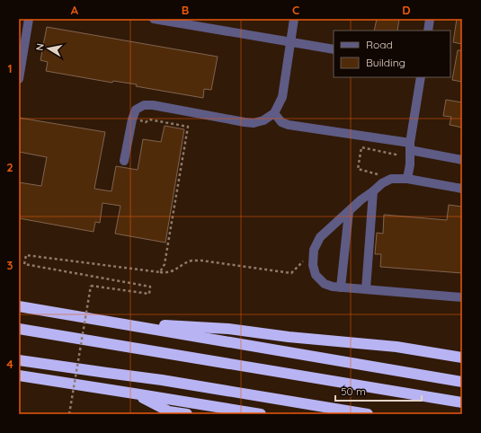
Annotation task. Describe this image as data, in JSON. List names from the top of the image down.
{
  "legend": ["Road", "Building"],
  "scale_bar": "50 m",
  "north": "left",
  "grid": {
    "columns": [
      "A",
      "B",
      "C",
      "D"
    ],
    "rows": [
      "1",
      "2",
      "3",
      "4"
    ]
  }
}
